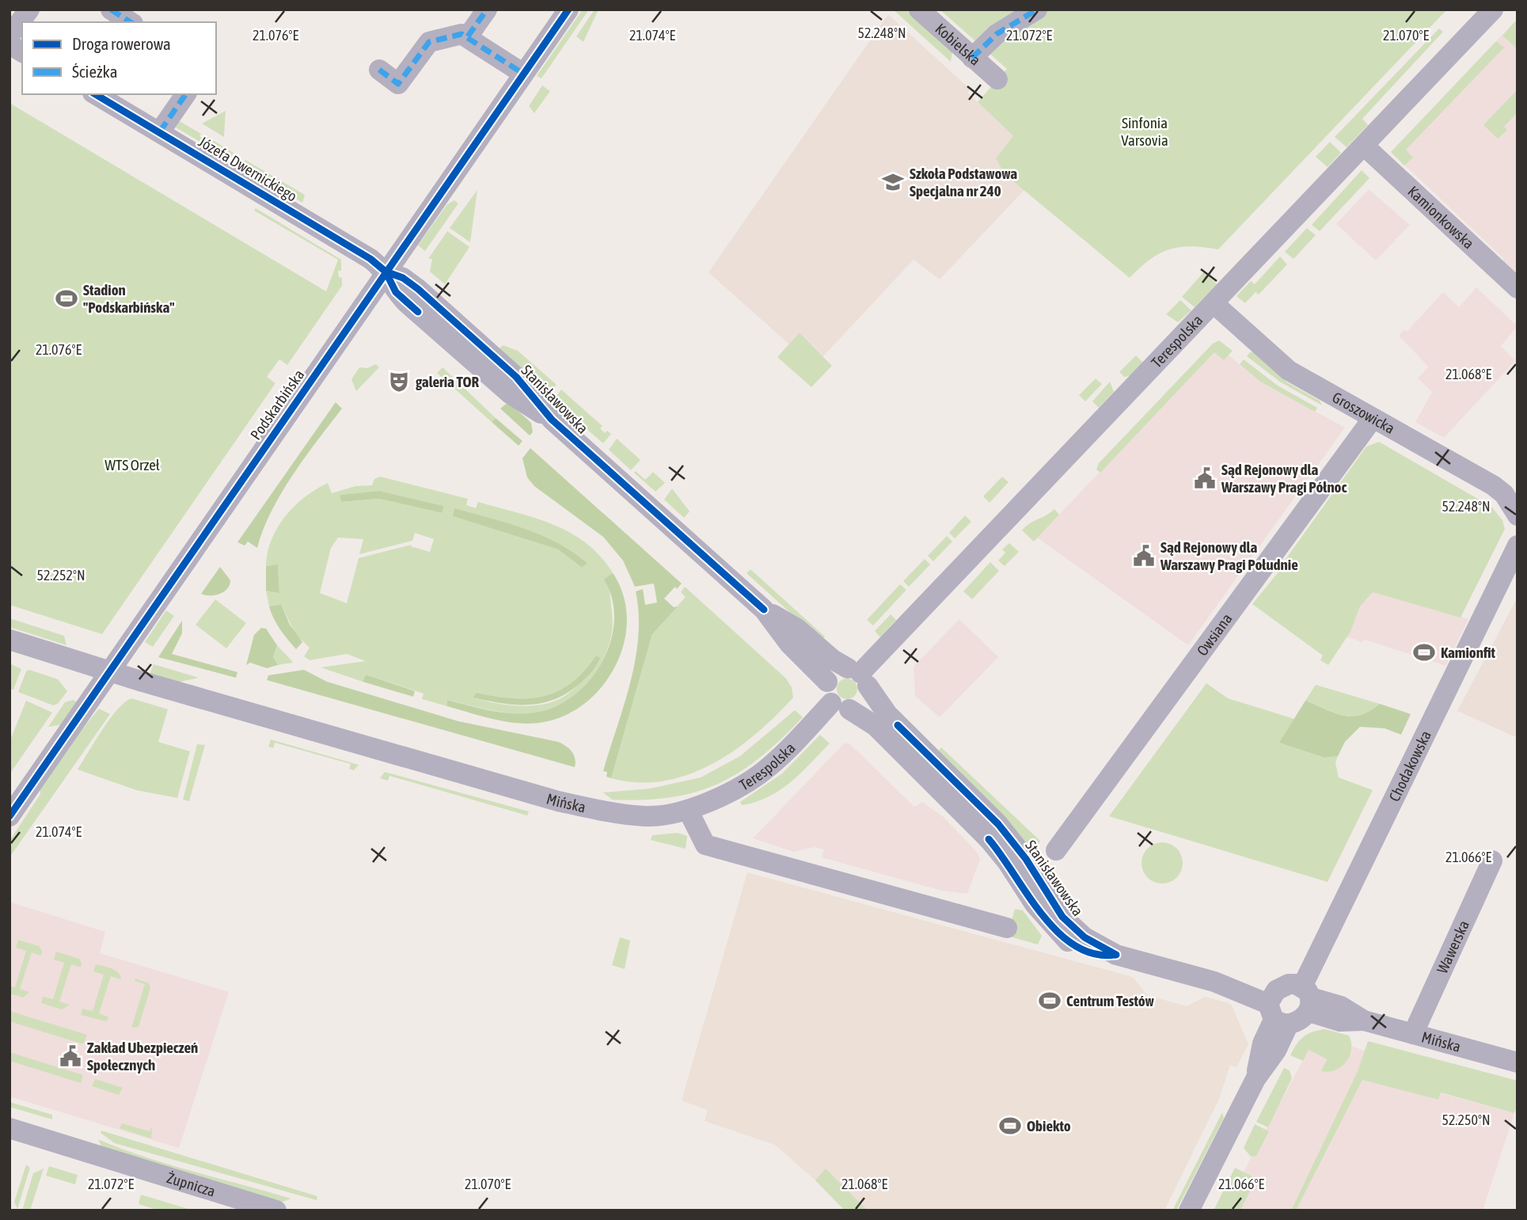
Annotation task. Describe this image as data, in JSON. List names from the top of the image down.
{
  "streets": {
    "street": [
      "Kobielska",
      "Józefa Dwernickiego",
      "Kamionkowska",
      "Terespolska",
      "Stanisławowska",
      "Podskarbińska",
      "Groszowicka",
      "Owsiana",
      "Chodakowska",
      "Mińska",
      "Wawerska",
      "Żupnicza"
    ]
  },
  "crossings": [
    ["Józefa Dwernickiego", "Stanisławowska"],
    ["Józefa Dwernickiego", "Podskarbińska"],
    ["Kamionkowska", "Terespolska"],
    ["Terespolska", "Stanisławowska"],
    ["Terespolska", "Groszowicka"],
    ["Terespolska", "Mińska"],
    ["Stanisławowska", "Podskarbińska"],
    ["Podskarbińska", "Mińska"],
    ["Groszowicka", "Owsiana"],
    ["Chodakowska", "Mińska"],
    ["Mińska", "Wawerska"]
  ],
  "parks": ["Sinfonia Varsovia", "WTS Orzeł"],
  "places": {
    "school or university": ["Szkoła Podstawowa Specjalna nr 240"],
    "sports": [
      "Stadion \"Podskarbińska\"",
      "Kamionfit",
      "Centrum Testów",
      "Obiekto"
    ],
    "theatre": ["galeria TOR"],
    "public building": ["Sąd Rejonowy dla Warszawy Pragi Północ", "Sąd Rejonowy dla Warszawy Pragi Południe", "Zakład Ubezpieczeń Społecznych"]
  },
  "legend": ["Droga rowerowa", "Ścieżka"],
  "coordinates": [
    "52.248°N",
    "21.076°E",
    "21.074°E",
    "21.072°E",
    "21.070°E",
    "21.068°E",
    "52.252°N",
    "21.066°E",
    "52.250°N"
  ]
}
